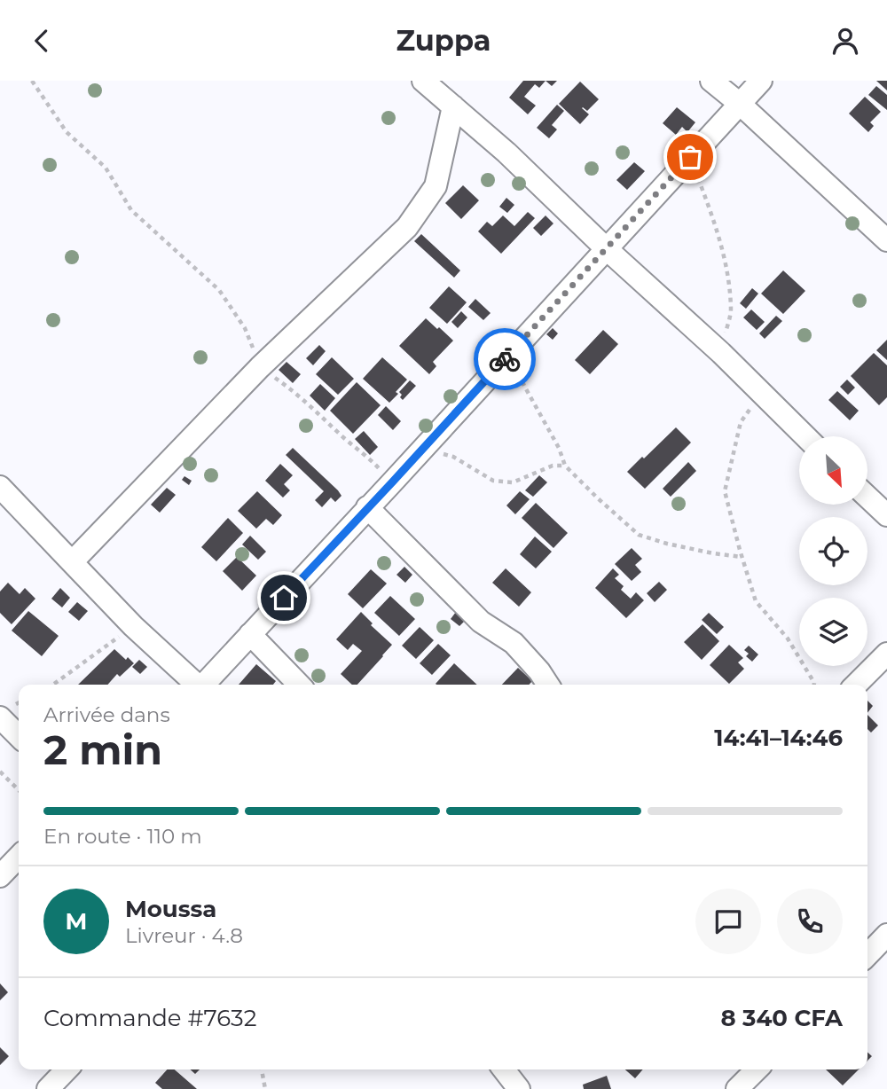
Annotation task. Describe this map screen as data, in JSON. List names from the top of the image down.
{
  "north": "bottom right",
  "page": {
    "header": "Zuppa",
    "heading": ["2 min", "Arrivée dans", "14:41–14:46"],
    "panel": [
      "Moussa",
      "Livreur · 4.8",
      "Commande #7632",
      "8 340 CFA"
    ],
    "bar": "En route · 110 m",
    "round": "M"
  }
}
